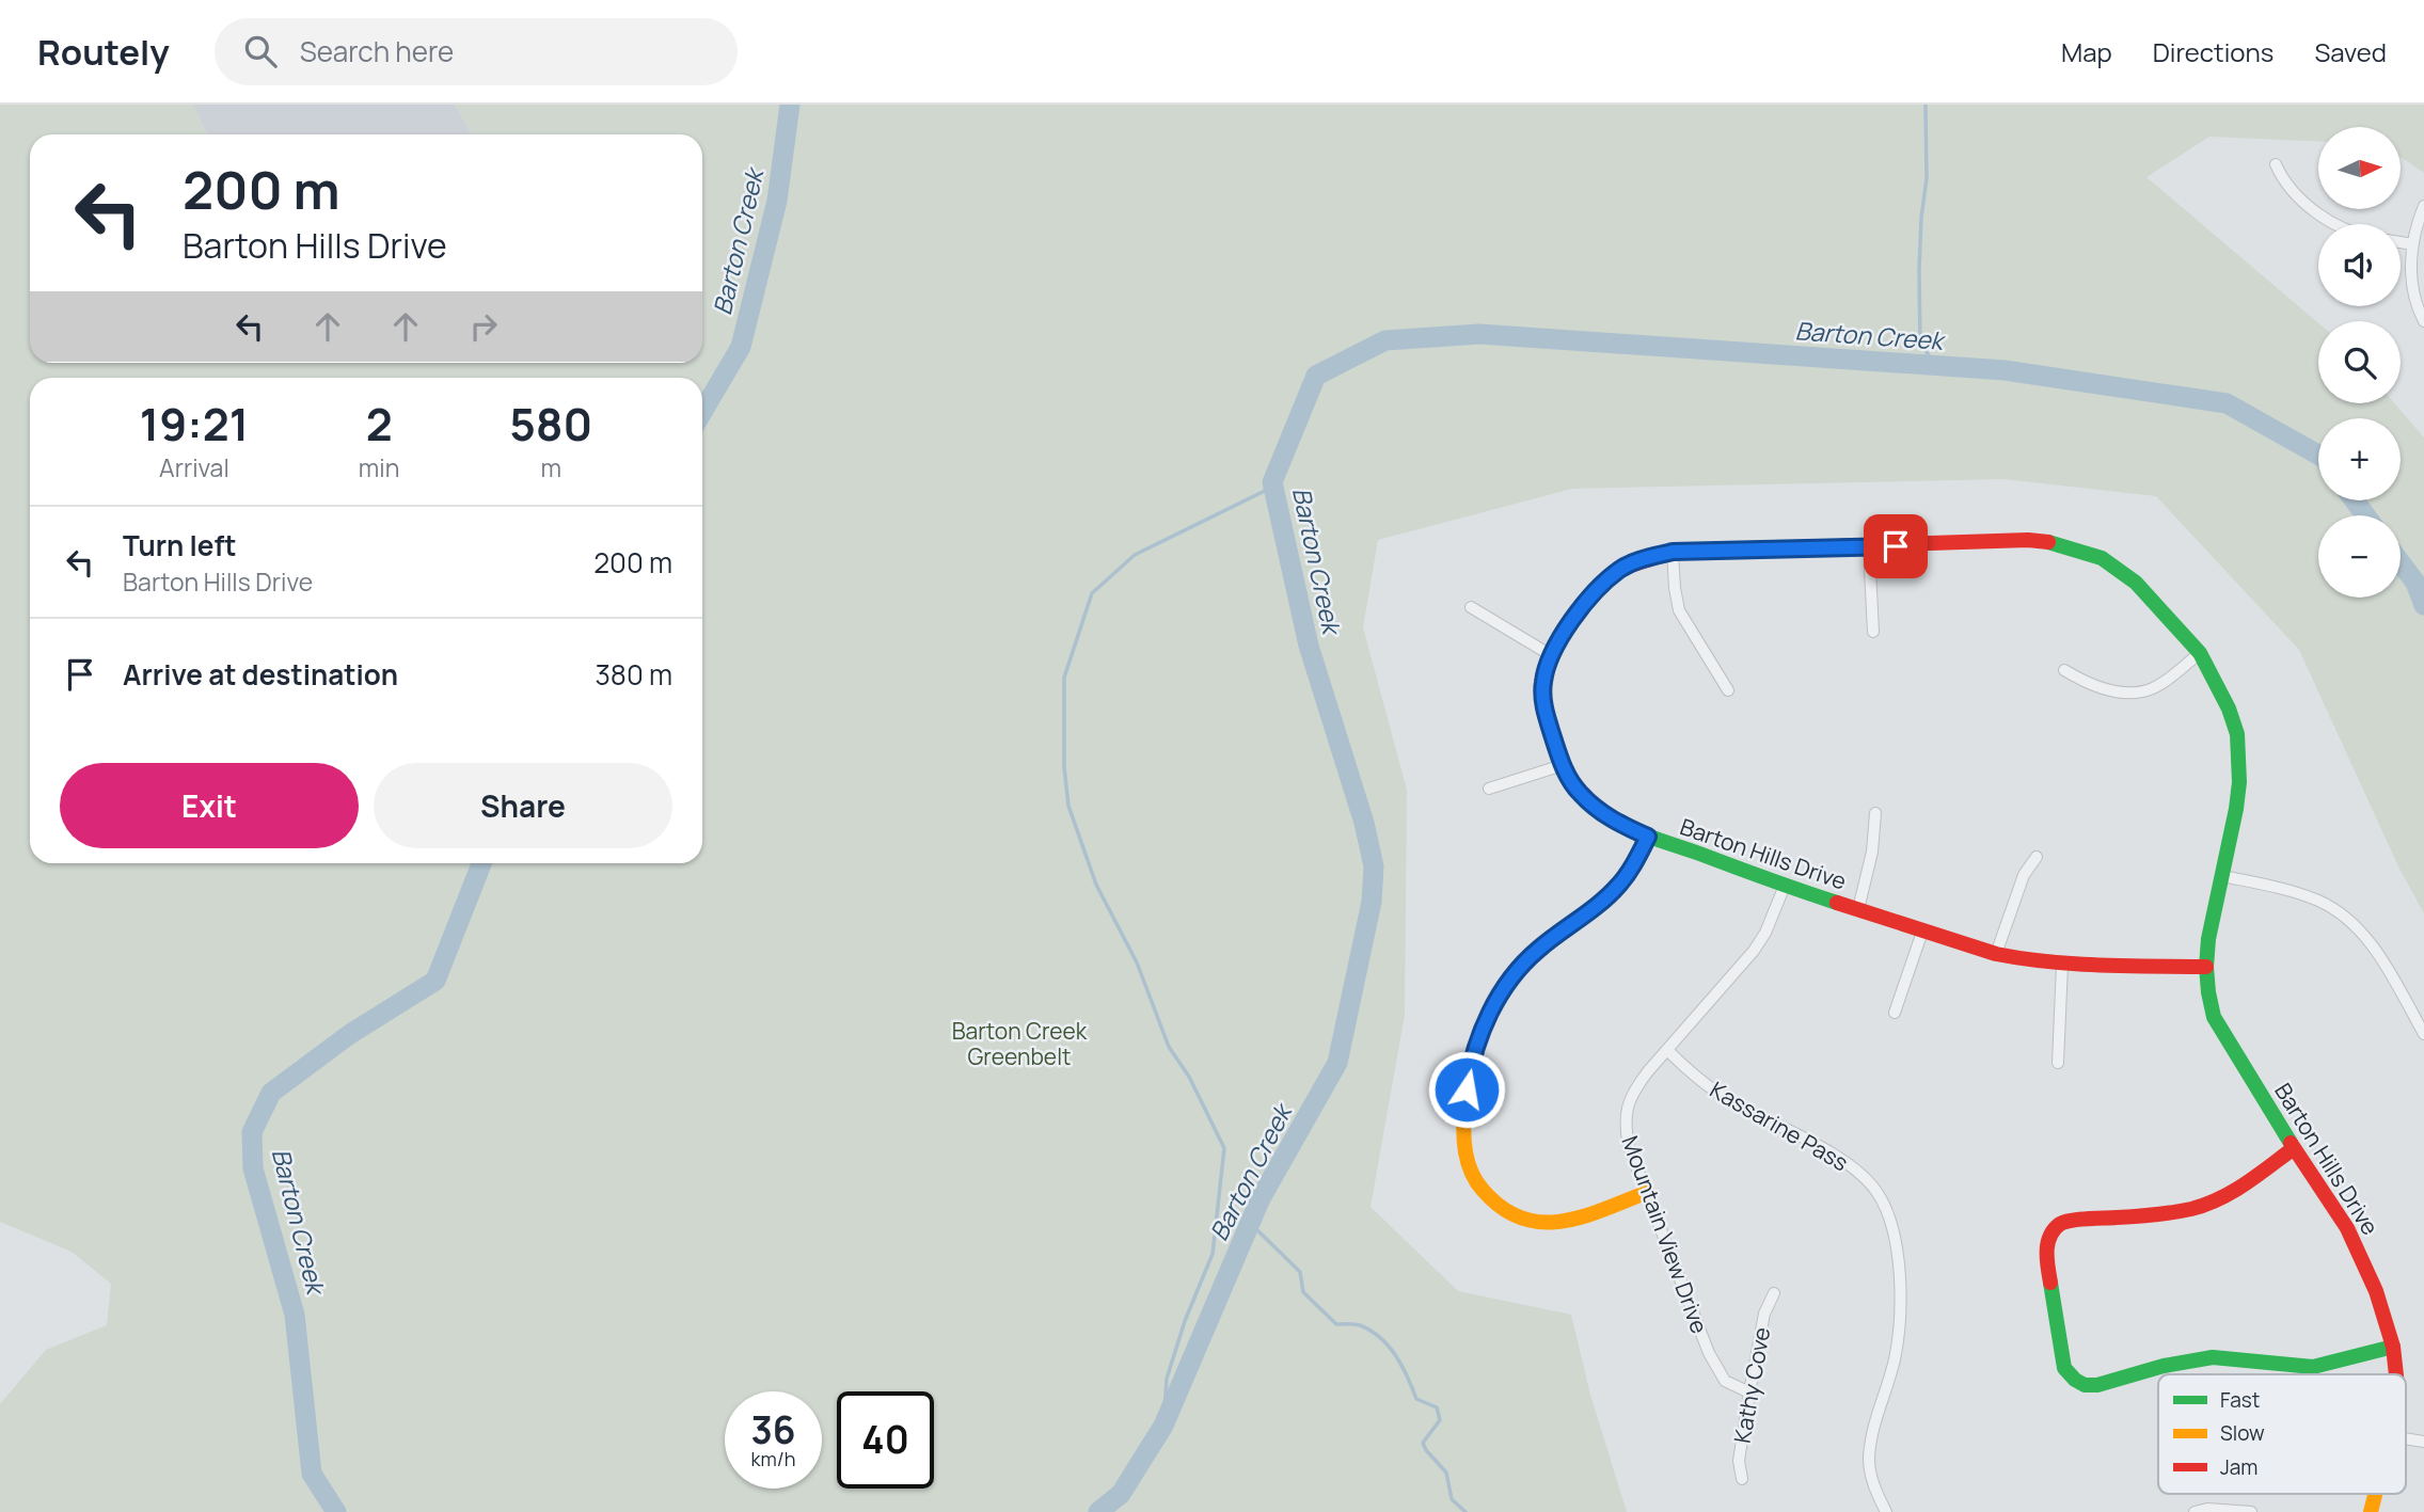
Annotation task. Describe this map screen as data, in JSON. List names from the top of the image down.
{
  "streets": {
    "street": [
      "Barton Hills Drive",
      "Kassarine Pass",
      "Mountain View Drive",
      "Kathy Cove"
    ]
  },
  "crossings": [
    ["Barton Hills Drive", "Mountain View Drive"],
    ["Kassarine Pass", "Mountain View Drive"],
    ["Mountain View Drive", "Kathy Cove"]
  ],
  "water": ["Barton Creek"],
  "parks": ["Barton Creek Greenbelt"],
  "legend": ["Fast", "Slow", "Jam"],
  "north": "right",
  "page": {
    "header": "Routely",
    "search": "Search here",
    "nav": ["Map", "Directions", "Saved"],
    "map_buttons": ["+", "−"],
    "turn": ["200 m", "Barton Hills Drive"],
    "eta": [
      "19:21",
      "Arrival",
      "2",
      "min",
      "580",
      "m"
    ],
    "list": [
      {
        "name": "Turn left",
        "note": "Barton Hills Drive",
        "value": "200 m"
      },
      {
        "name": "Arrive at destination",
        "value": "380 m"
      }
    ],
    "buttons": ["Exit", "Share"],
    "speed": "36 km/h",
    "limit": "40"
  }
}
